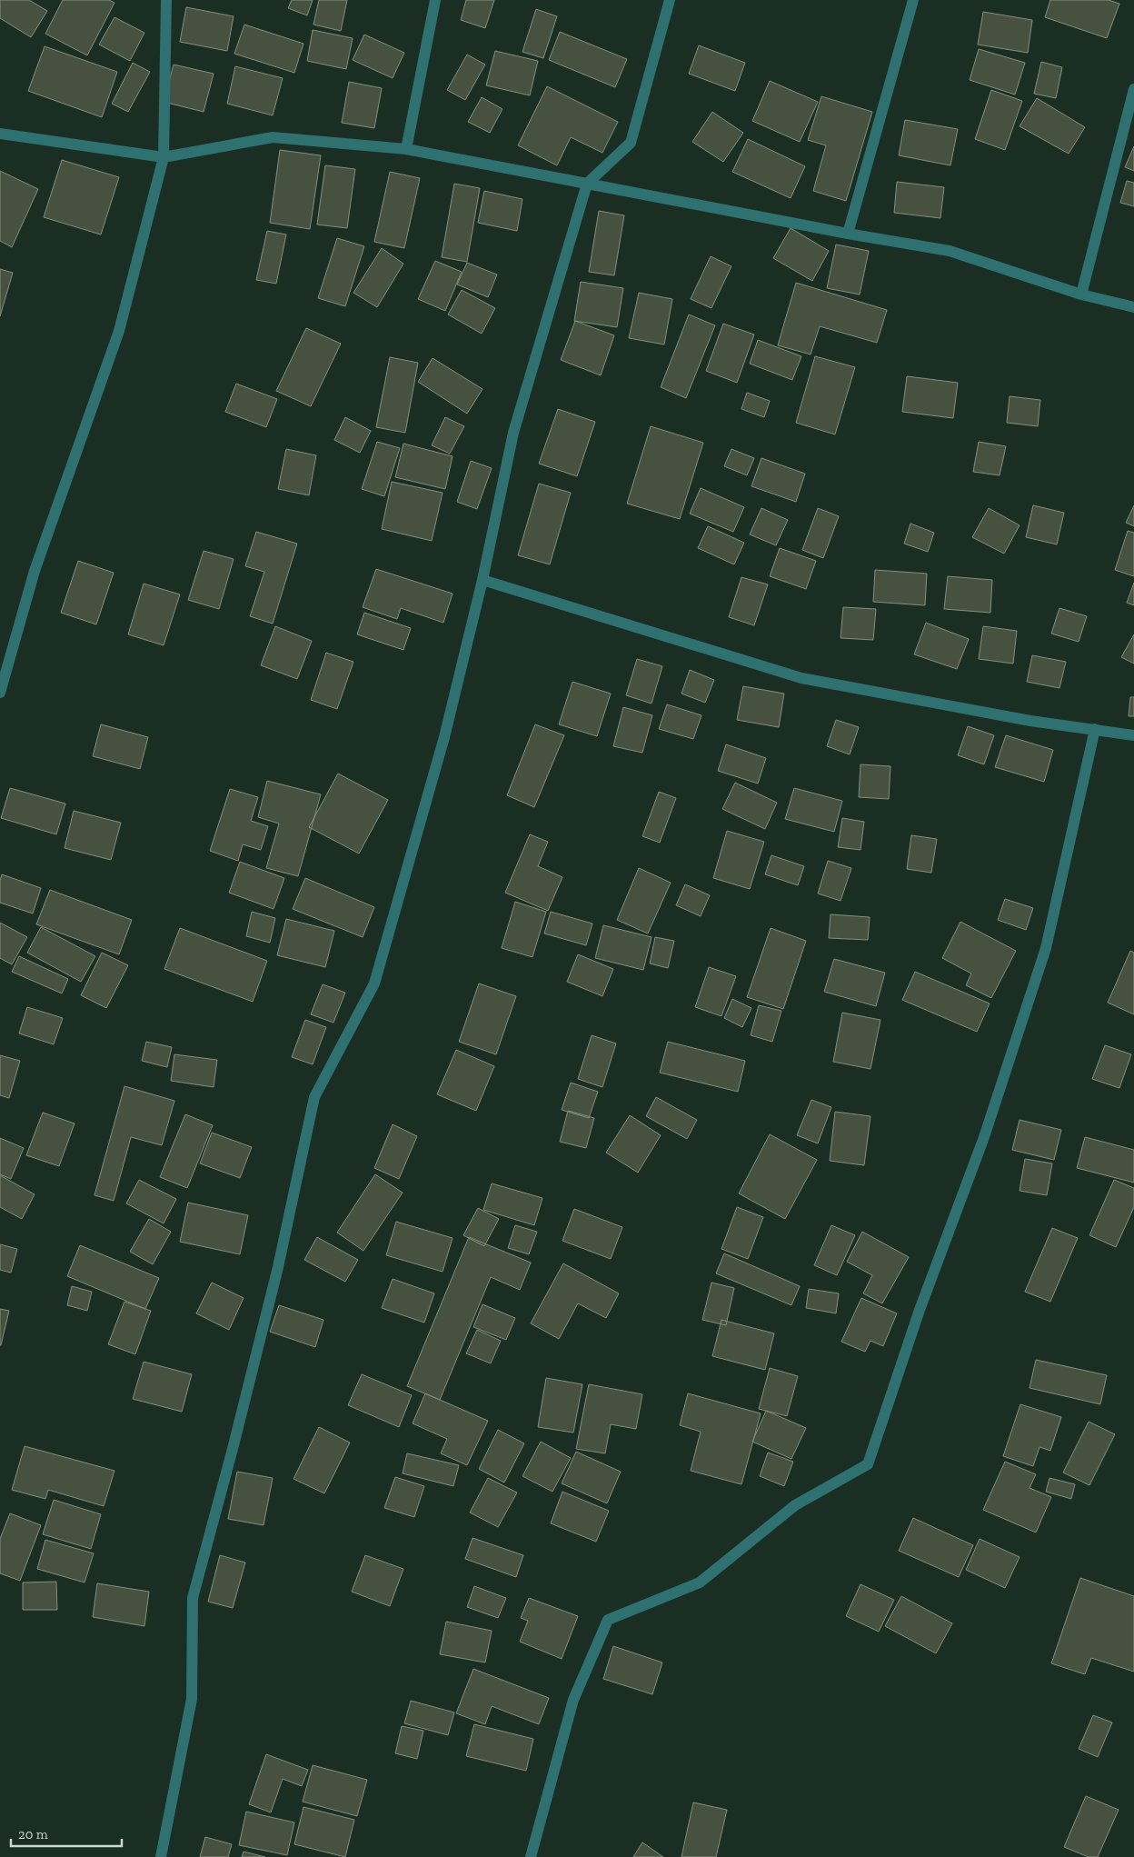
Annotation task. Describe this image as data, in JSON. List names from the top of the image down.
{
  "scale_bar": "20 m"
}
